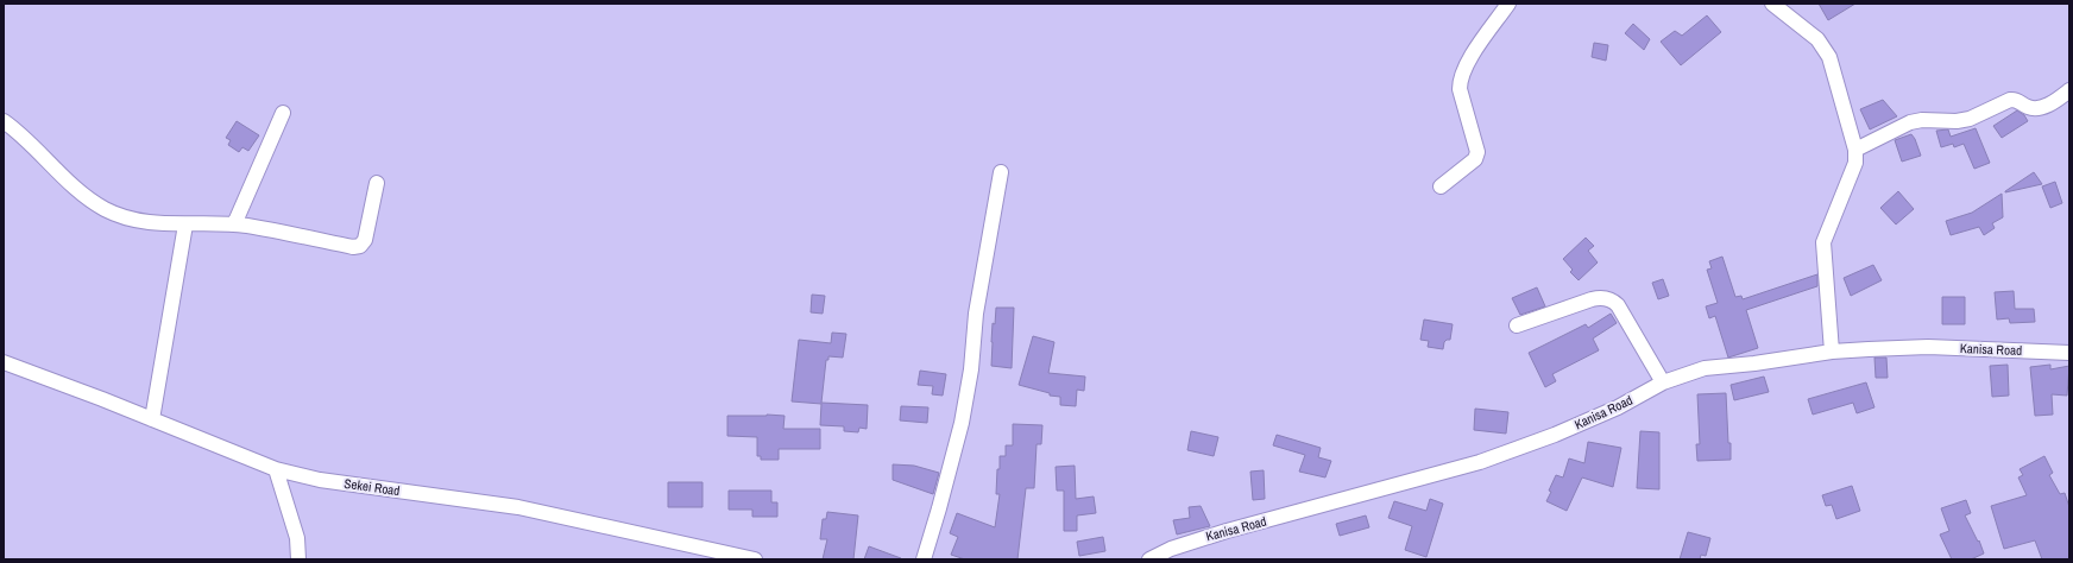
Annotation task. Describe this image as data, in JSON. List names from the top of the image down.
{
  "streets": {
    "street": ["Kanisa Road", "Sekei Road"]
  }
}
